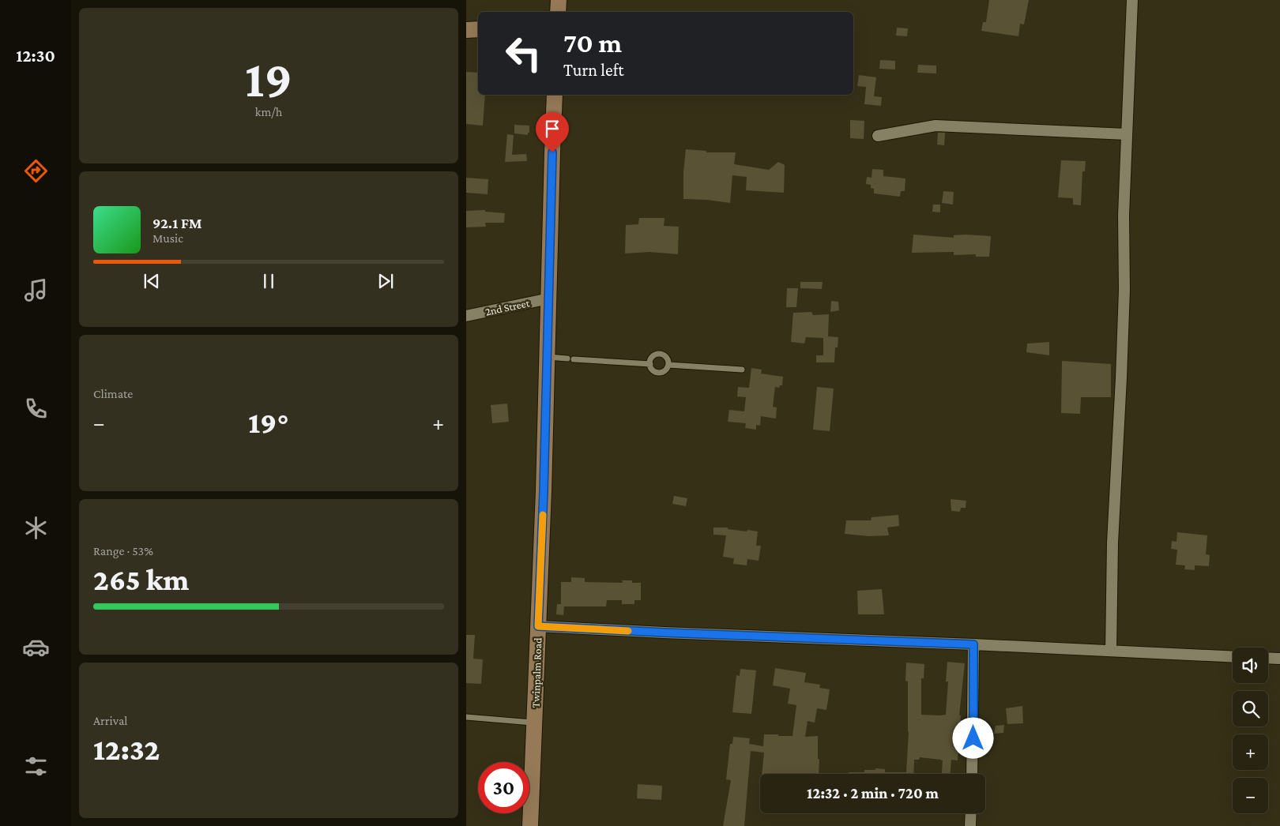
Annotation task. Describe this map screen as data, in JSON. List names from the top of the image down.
{
  "streets": {
    "main road": ["Twinpalm Road"],
    "street": ["2nd Street"]
  },
  "crossings": [
    ["2nd Street", "Twinpalm Road"]
  ],
  "page": {
    "tabs": "12:30",
    "tile": [
      ["19", "km/h"],
      "Climate",
      ["Range · 53%", "265 km"],
      ["Arrival", "12:32"]
    ],
    "turn": ["70 m", "Turn left"],
    "song": ["92.1 FM", "Music"],
    "heat": ["−", "19°", "+"],
    "map_buttons": ["+", "−"],
    "limit": "30",
    "trip": "12:32 · 2 min · 720 m"
  }
}
